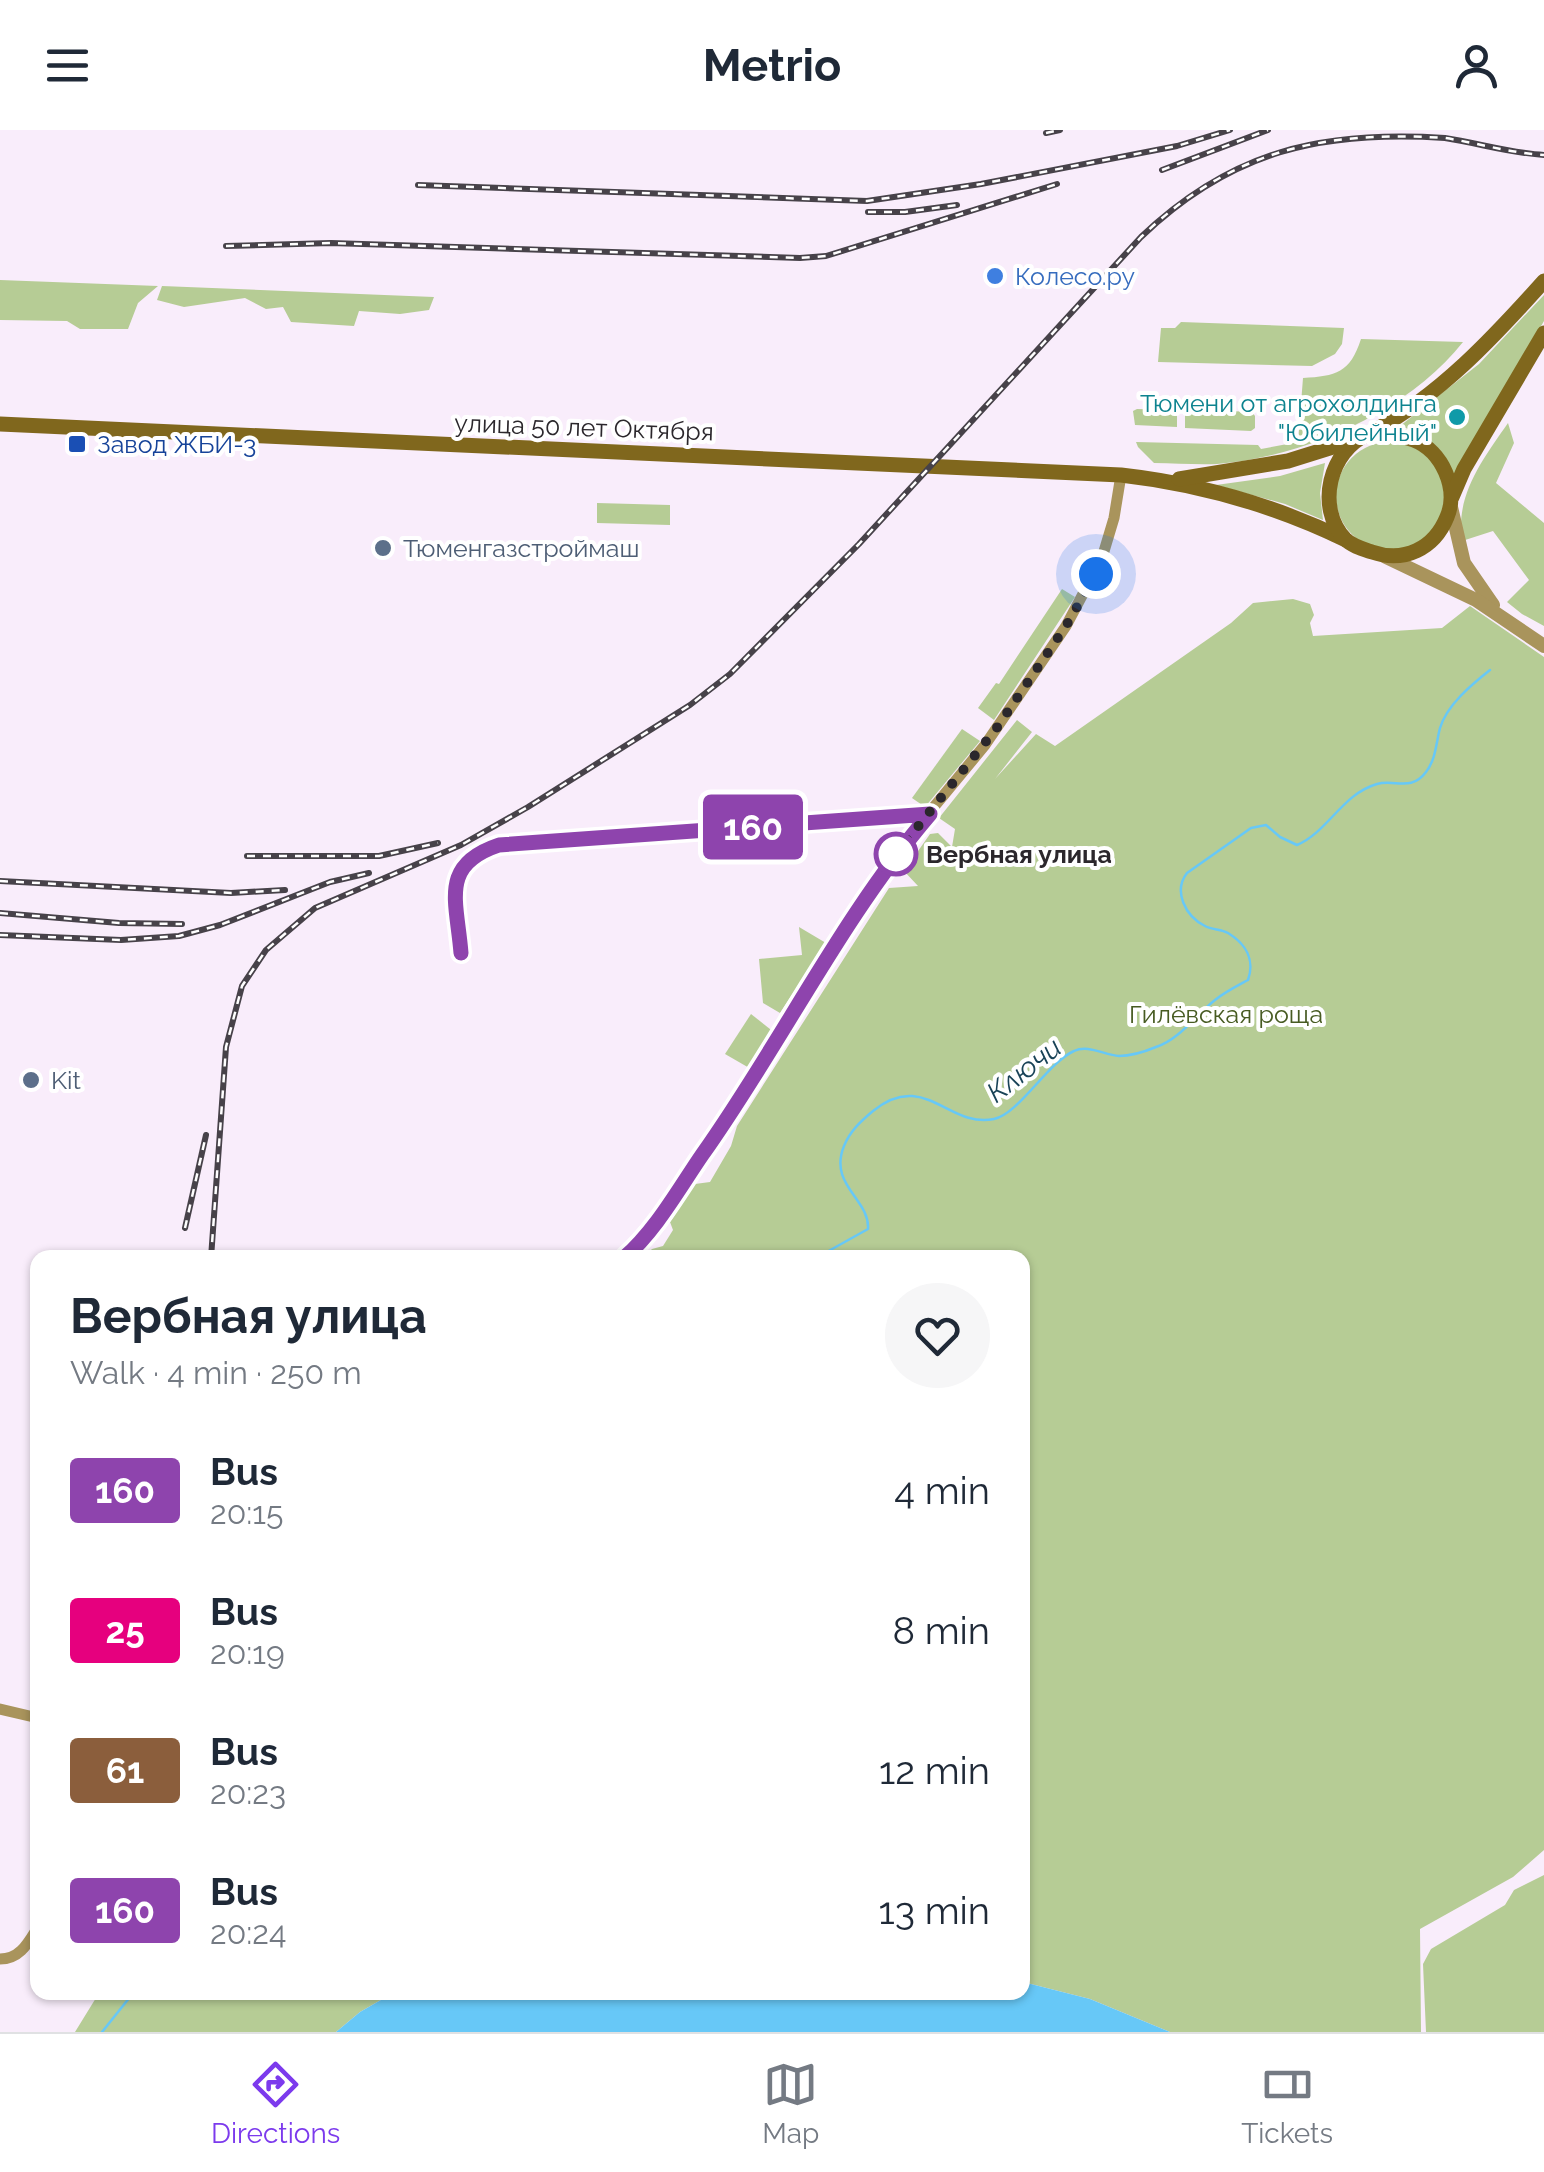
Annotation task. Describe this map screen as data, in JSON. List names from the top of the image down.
{
  "streets": {
    "main road": ["улица 50 лет Октября"]
  },
  "water": ["Ключи"],
  "parks": ["Гилёвская роща"],
  "places": {
    "other": [
      "Колесо.ру",
      "Тюмени от агрохолдинга \"Юбилейный\"",
      "Тюменгазстроймаш",
      "Вербная улица",
      "Kit"
    ],
    "transit": ["Завод ЖБИ-3"]
  },
  "lines": ["bus line 160"],
  "page": {
    "header": "Metrio",
    "on_map": "160",
    "heading": ["Вербная улица", "Walk · 4 min · 250 m"],
    "list": [
      {
        "mark": "160",
        "name": "Bus",
        "note": "20:15",
        "value": "4 min"
      },
      {
        "mark": "25",
        "name": "Bus",
        "note": "20:19",
        "value": "8 min"
      },
      {
        "mark": "61",
        "name": "Bus",
        "note": "20:23",
        "value": "12 min"
      },
      {
        "mark": "160",
        "name": "Bus",
        "note": "20:24",
        "value": "13 min"
      }
    ],
    "tabs": ["Directions", "Map", "Tickets"]
  }
}
